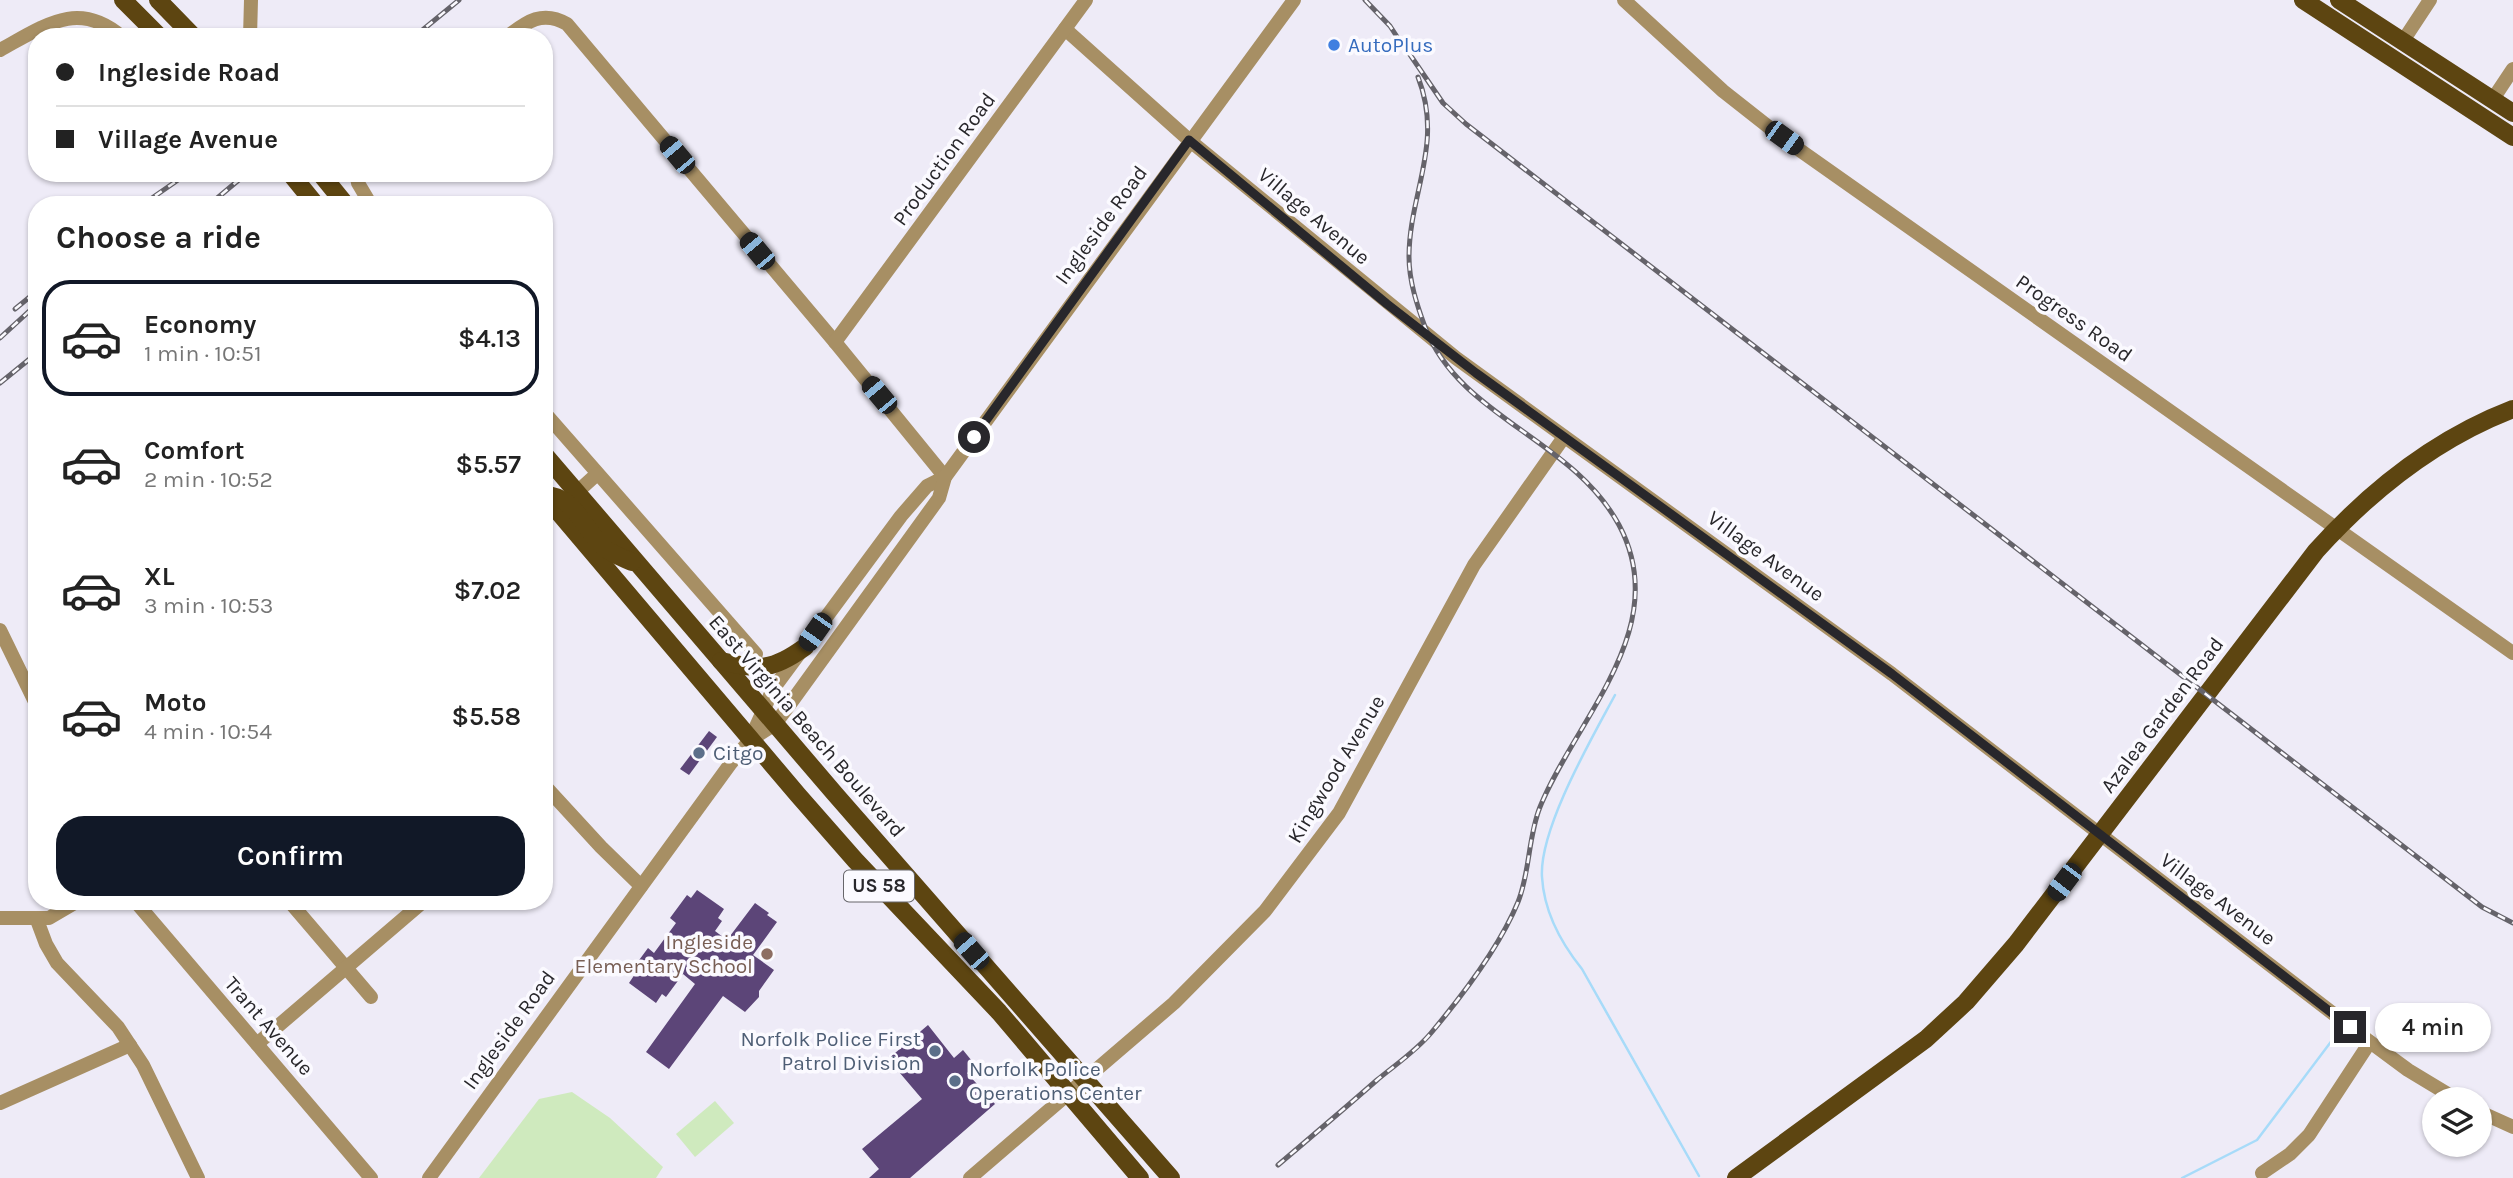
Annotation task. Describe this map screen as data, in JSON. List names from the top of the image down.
{
  "streets": {
    "main road": ["Azalea Garden Road", "East Virginia Beach Boulevard", "US 58"],
    "street": [
      "Production Road",
      "Village Avenue",
      "Ingleside Road",
      "Progress Road",
      "Kingwood Avenue",
      "Trant Avenue"
    ]
  },
  "crossings": [
    ["Production Road", "Village Avenue"],
    ["Village Avenue", "Ingleside Road"],
    ["Village Avenue", "Azalea Garden Road"],
    ["Village Avenue", "Kingwood Avenue"],
    ["Ingleside Road", "East Virginia Beach Boulevard"],
    ["Ingleside Road", "US 58"],
    ["Progress Road", "Azalea Garden Road"],
    ["East Virginia Beach Boulevard", "Kingwood Avenue"],
    ["Kingwood Avenue", "US 58"]
  ],
  "places": [
    "AutoPlus",
    "Citgo",
    "Ingleside Elementary School",
    "Norfolk Police First Patrol Division",
    "Norfolk Police Operations Center"
  ],
  "page": {
    "banner": ["Ingleside Road", "Village Avenue"],
    "heading": "Choose a ride",
    "list": [
      {
        "name": "Economy",
        "note": "1 min · 10:51",
        "value": "$4.13"
      },
      {
        "name": "Comfort",
        "note": "2 min · 10:52",
        "value": "$5.57"
      },
      {
        "name": "XL",
        "note": "3 min · 10:53",
        "value": "$7.02"
      },
      {
        "name": "Moto",
        "note": "4 min · 10:54",
        "value": "$5.58"
      }
    ],
    "buttons": "Confirm",
    "bubble": "4 min"
  }
}
